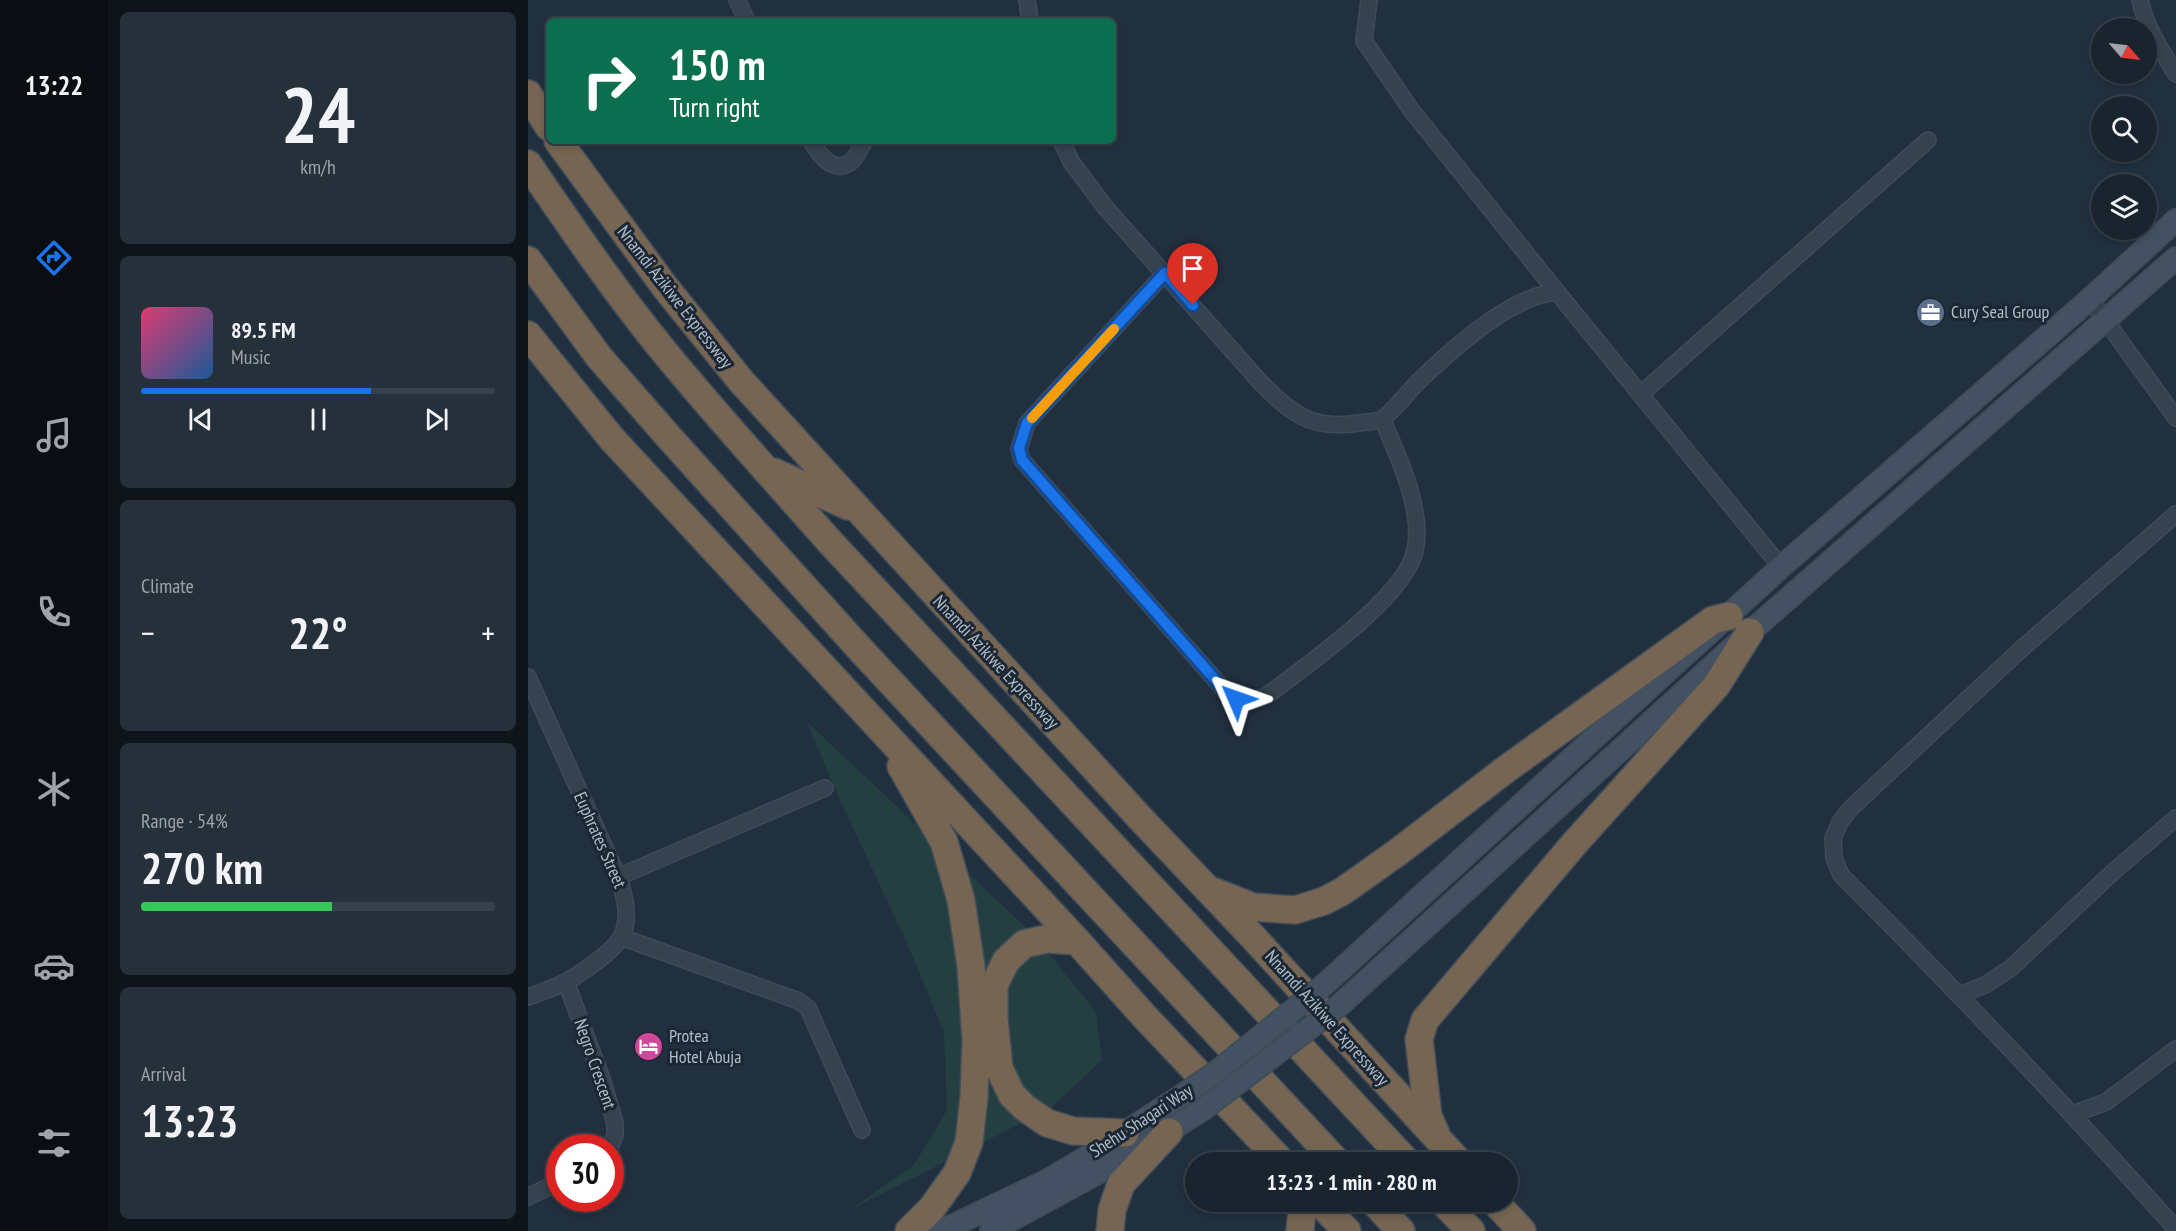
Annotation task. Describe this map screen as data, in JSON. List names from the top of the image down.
{
  "streets": {
    "highway": ["Nnamdi Azikiwe Expressway"],
    "main road": ["Shehu Shagari Way"],
    "street": ["Euphrates Street", "Negro Crescent"]
  },
  "places": {
    "office": ["Cury Seal Group"],
    "hotel": ["Protea Hotel Abuja"]
  },
  "north": "bottom right",
  "page": {
    "tabs": "13:22",
    "tile": [
      ["24", "km/h"],
      "Climate",
      ["Range · 54%", "270 km"],
      ["Arrival", "13:23"]
    ],
    "turn": ["150 m", "Turn right"],
    "song": ["89.5 FM", "Music"],
    "heat": ["−", "22°", "+"],
    "limit": "30",
    "trip": "13:23 · 1 min · 280 m"
  }
}
